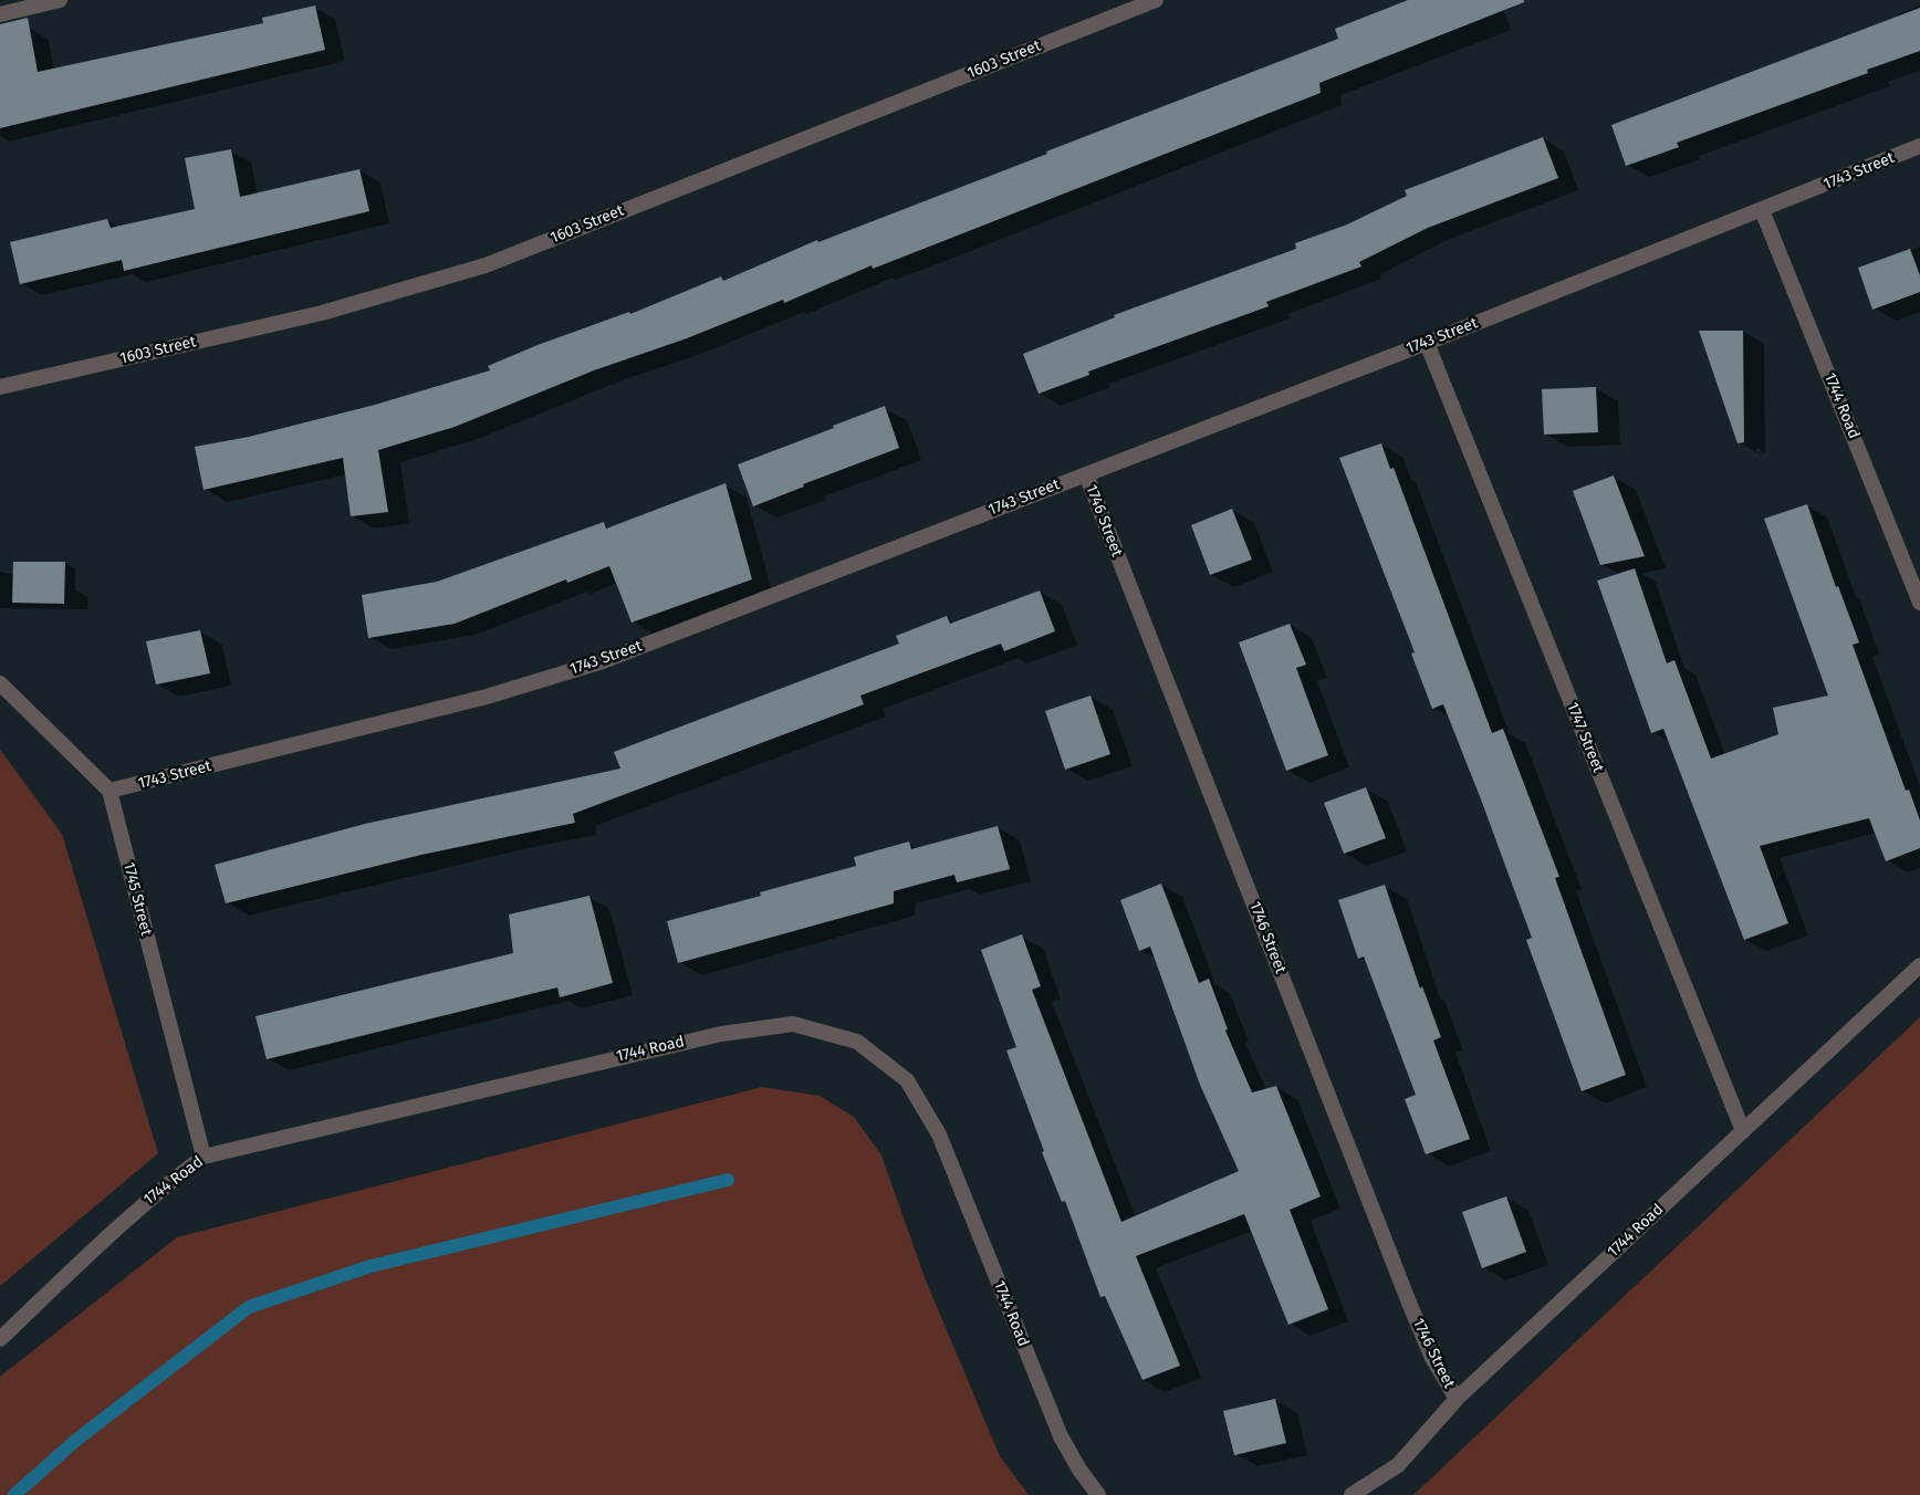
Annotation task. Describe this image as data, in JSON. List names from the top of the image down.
{
  "streets": {
    "street": [
      "1603 Street",
      "1743 Street",
      "1744 Road",
      "1746 Street",
      "1747 Street",
      "1745 Street"
    ]
  },
  "crossings": [
    ["1743 Street", "1744 Road"],
    ["1743 Street", "1746 Street"],
    ["1743 Street", "1747 Street"],
    ["1743 Street", "1745 Street"],
    ["1744 Road", "1746 Street"],
    ["1744 Road", "1747 Street"],
    ["1744 Road", "1745 Street"]
  ]
}
